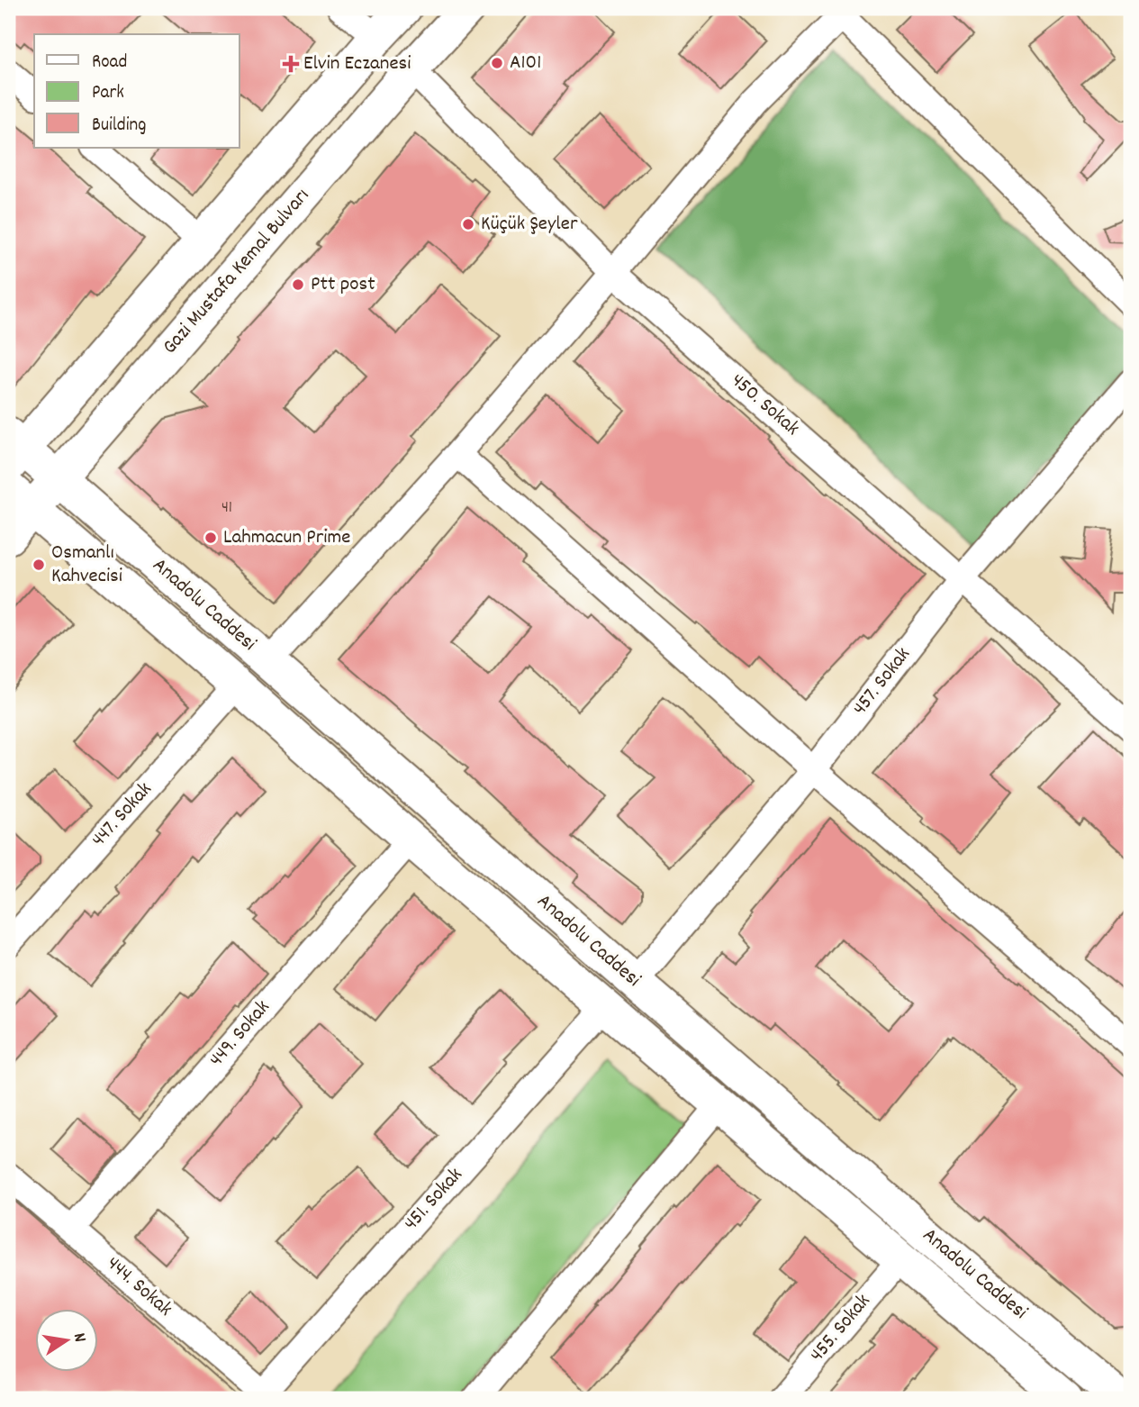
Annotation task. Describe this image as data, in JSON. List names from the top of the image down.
{
  "streets": {
    "main road": ["Gazi Mustafa Kemal Bulvarı", "Anadolu Caddesi"],
    "street": [
      "450. Sokak",
      "457. Sokak",
      "447. Sokak",
      "449. Sokak",
      "451. Sokak",
      "444. Sokak",
      "455. Sokak"
    ]
  },
  "crossings": [
    ["Gazi Mustafa Kemal Bulvarı", "450. Sokak"],
    ["Gazi Mustafa Kemal Bulvarı", "Anadolu Caddesi"],
    ["450. Sokak", "457. Sokak"],
    ["Anadolu Caddesi", "457. Sokak"],
    ["Anadolu Caddesi", "447. Sokak"],
    ["Anadolu Caddesi", "449. Sokak"],
    ["Anadolu Caddesi", "451. Sokak"],
    ["Anadolu Caddesi", "455. Sokak"],
    ["449. Sokak", "444. Sokak"],
    ["451. Sokak", "444. Sokak"]
  ],
  "places": {
    "other": [
      "A101",
      "Küçük Şeyler",
      "Ptt post",
      "Lahmacun Prime",
      "Osmanlı Kahvecisi"
    ],
    "health": ["Elvin Eczanesi"]
  },
  "house_numbers": ["41"],
  "legend": ["Road", "Park", "Building"],
  "north": "right"
}
